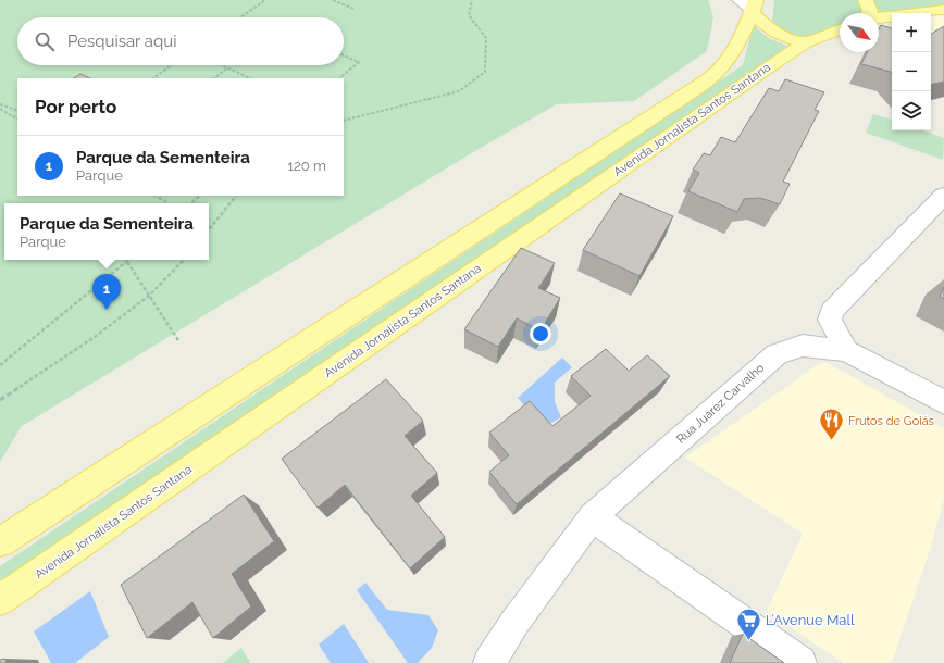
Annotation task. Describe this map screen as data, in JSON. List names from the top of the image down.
{
  "streets": {
    "main road": ["Avenida Jornalista Santos Santana"],
    "street": ["Rua Juarez Carvalho"]
  },
  "places": {
    "restaurant": ["Frutos de Goiás"],
    "supermarket": ["L’Avenue Mall"]
  },
  "north": "bottom right",
  "page": {
    "map_buttons": ["+", "−"],
    "search": "Pesquisar aqui",
    "heading": "Por perto",
    "list": [
      {
        "mark": "1",
        "name": "Parque da Sementeira",
        "note": "Parque",
        "value": "120 m"
      }
    ],
    "popup": ["Parque da Sementeira", "Parque"],
    "pins": "1"
  }
}
